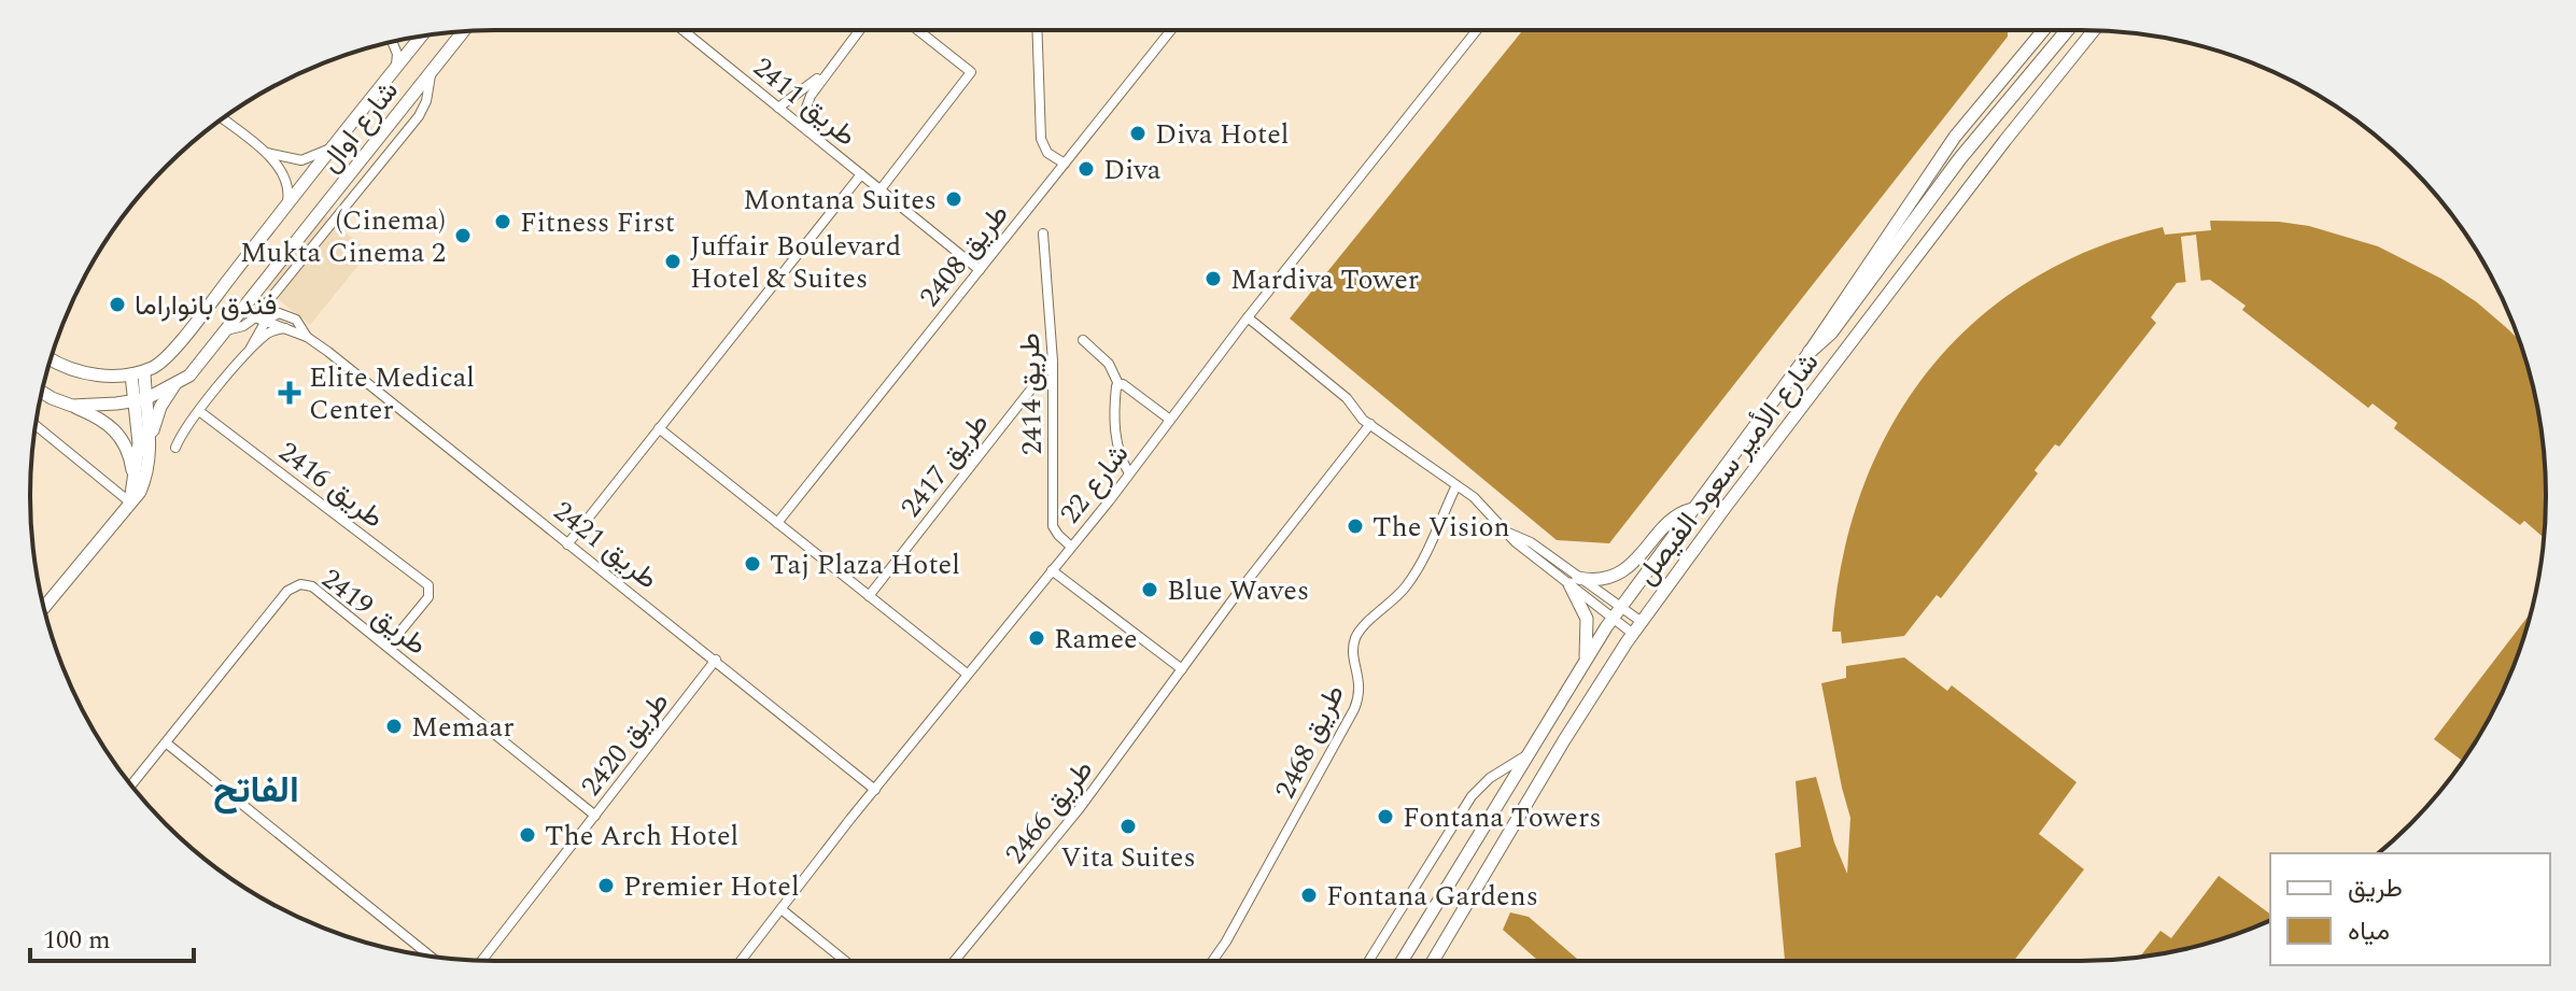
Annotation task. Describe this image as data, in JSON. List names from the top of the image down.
{
  "streets": {
    "street": [
      "طريق 2411",
      "شارع اوال",
      "طريق 2408",
      "طريق 2414",
      "طريق 2417",
      "شارع الأمير سعود الفيصل",
      "شارع 22",
      "طريق 2416",
      "طريق 2421",
      "طريق 2419",
      "طريق 2468",
      "طريق 2420",
      "طريق 2466"
    ]
  },
  "crossings": [
    ["طريق 2411", "طريق 2408"],
    ["طريق 2414", "طريق 2417"],
    ["طريق 2414", "شارع 22"],
    ["شارع 22", "طريق 2421"],
    ["طريق 2416", "طريق 2419"],
    ["طريق 2421", "طريق 2420"],
    ["طريق 2419", "طريق 2420"]
  ],
  "districts": ["الفاتح"],
  "places": {
    "other": [
      "Diva Hotel",
      "Diva",
      "Montana Suites",
      "Fitness First",
      "(Cinema) Mukta Cinema 2",
      "Juffair Boulevard Hotel & Suites",
      "Mardiva Tower",
      "فندق بانواراما",
      "The Vision",
      "Taj Plaza Hotel",
      "Blue Waves",
      "Ramee",
      "Memaar",
      "Fontana Towers",
      "Vita Suites",
      "The Arch Hotel",
      "Premier Hotel",
      "Fontana Gardens"
    ],
    "health": ["Elite Medical Center"]
  },
  "legend": ["طريق", "مياه"],
  "scale_bar": "100 m"
}
